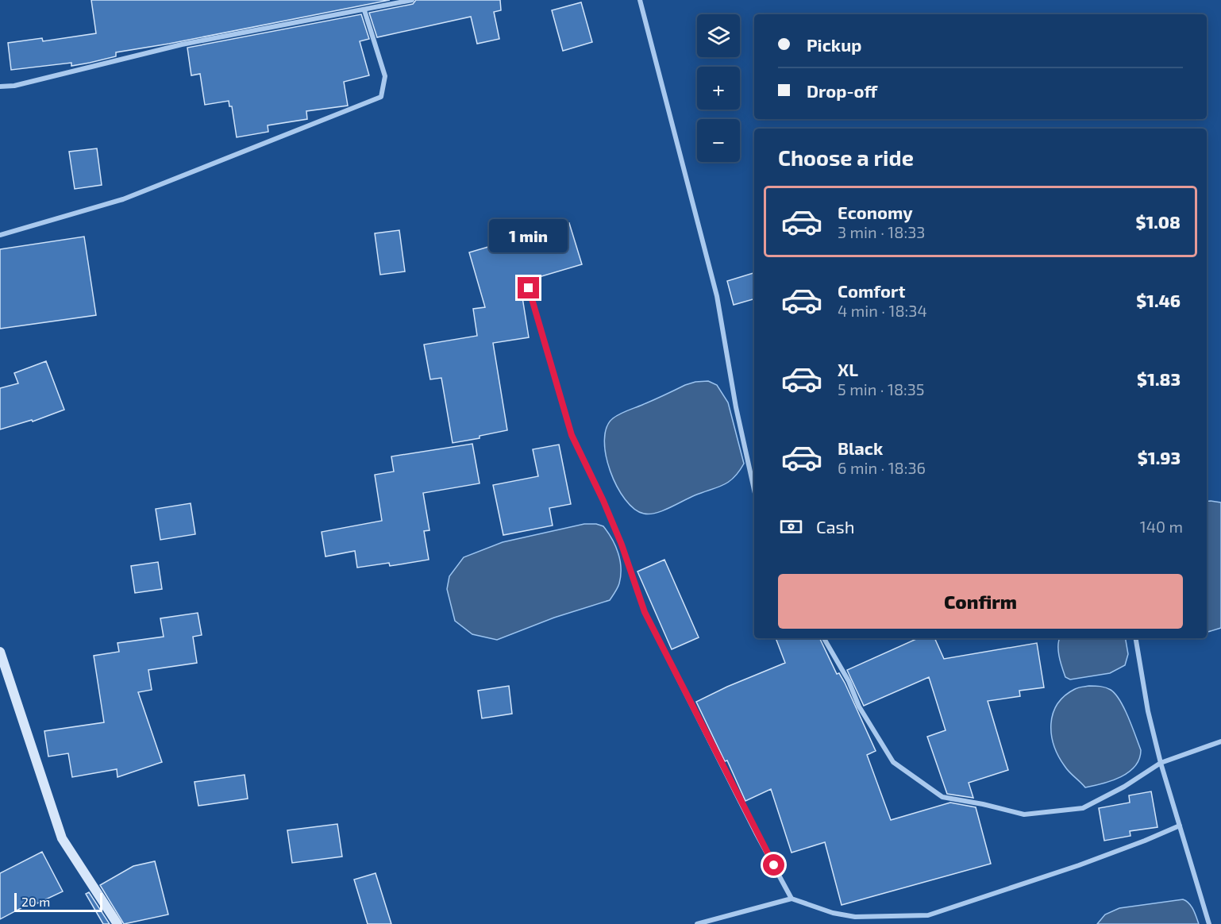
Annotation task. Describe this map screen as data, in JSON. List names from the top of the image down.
{
  "scale_bar": "20 m",
  "page": {
    "map_buttons": ["+", "−"],
    "banner": ["Pickup", "Drop-off"],
    "heading": "Choose a ride",
    "list": [
      {
        "name": "Economy",
        "note": "3 min · 18:33",
        "value": "$1.08"
      },
      {
        "name": "Comfort",
        "note": "4 min · 18:34",
        "value": "$1.46"
      },
      {
        "name": "XL",
        "note": "5 min · 18:35",
        "value": "$1.83"
      },
      {
        "name": "Black",
        "note": "6 min · 18:36",
        "value": "$1.93"
      }
    ],
    "bubble": "1 min",
    "pay": ["Cash", "140 m"],
    "buttons": "Confirm",
    "scale": "20 m"
  }
}
